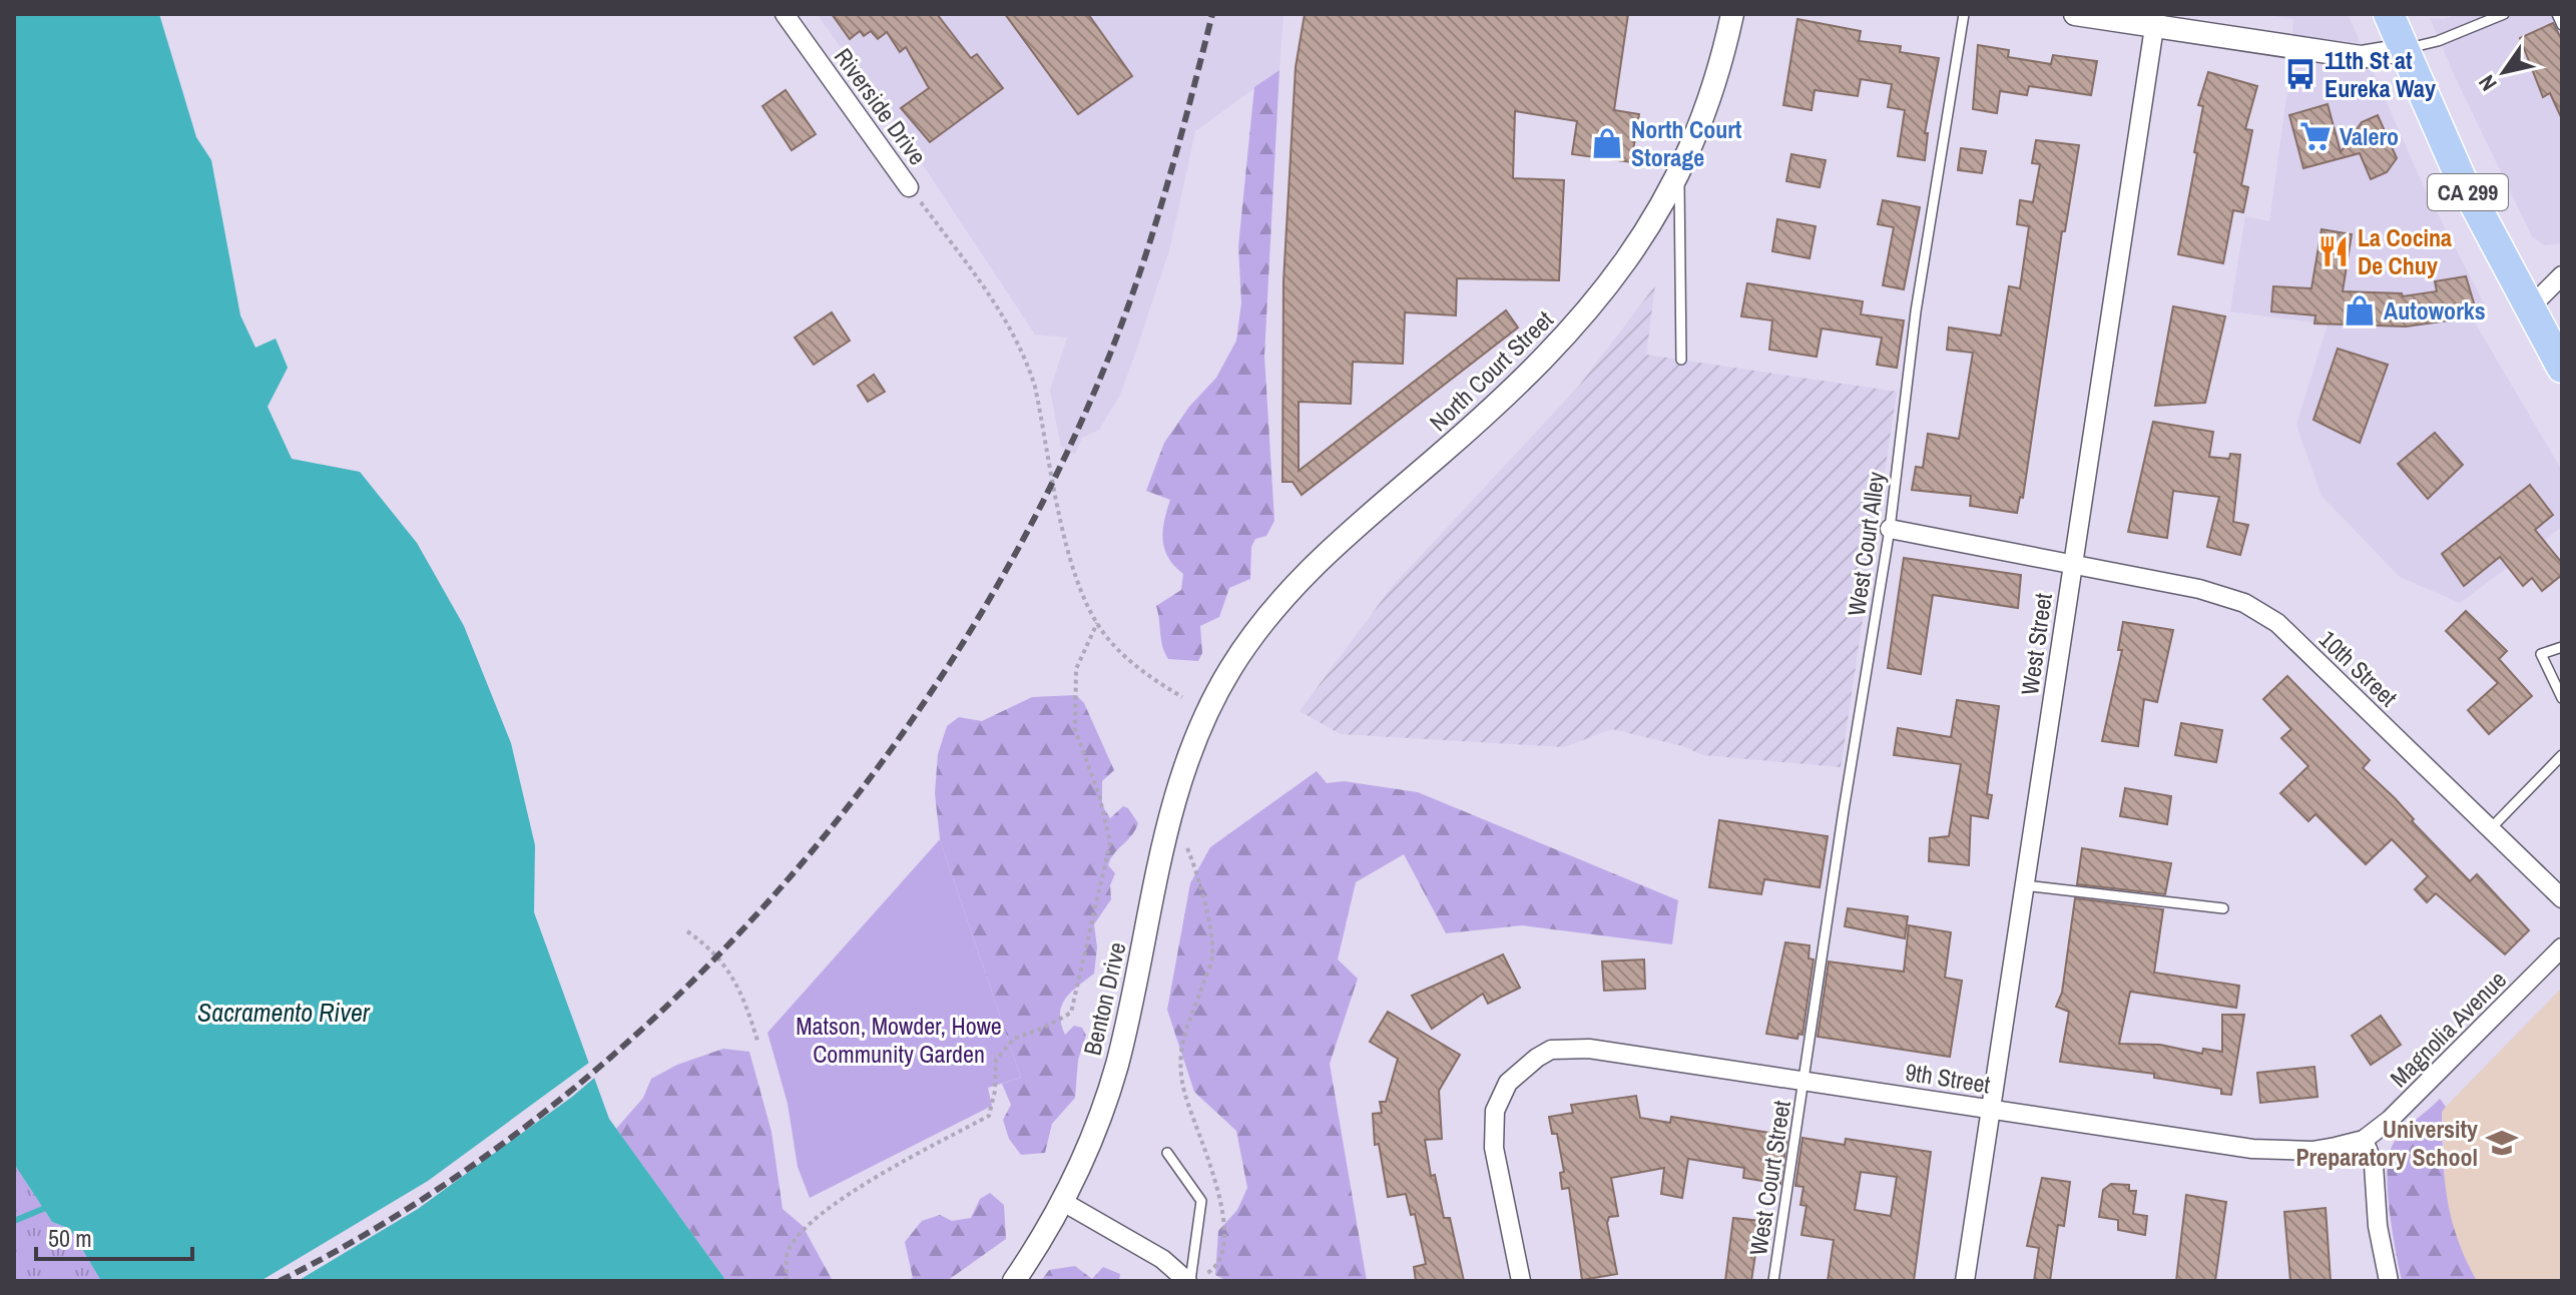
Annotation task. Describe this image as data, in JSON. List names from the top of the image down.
{
  "streets": {
    "highway": ["CA 299"],
    "street": [
      "Riverside Drive",
      "North Court Street",
      "West Street",
      "10th Street",
      "Benton Drive",
      "Magnolia Avenue",
      "9th Street"
    ],
    "lane": ["West Court Alley", "West Court Street"]
  },
  "crossings": [
    ["North Court Street", "Benton Drive"],
    ["West Court Alley", "10th Street"],
    ["West Court Alley", "9th Street"],
    ["West Court Alley", "West Court Street"],
    ["West Street", "10th Street"],
    ["West Street", "9th Street"],
    ["Magnolia Avenue", "9th Street"],
    ["9th Street", "West Court Street"]
  ],
  "water": ["Sacramento River"],
  "parks": ["Matson, Mowder, Howe Community Garden"],
  "places": {
    "bus stop": ["11th St at Eureka Way"],
    "supermarket": ["Valero"],
    "shop": ["North Court Storage", "Autoworks"],
    "restaurant": ["La Cocina De Chuy"],
    "school or university": ["University Preparatory School"]
  },
  "scale_bar": "50 m",
  "north": "bottom left"
}
